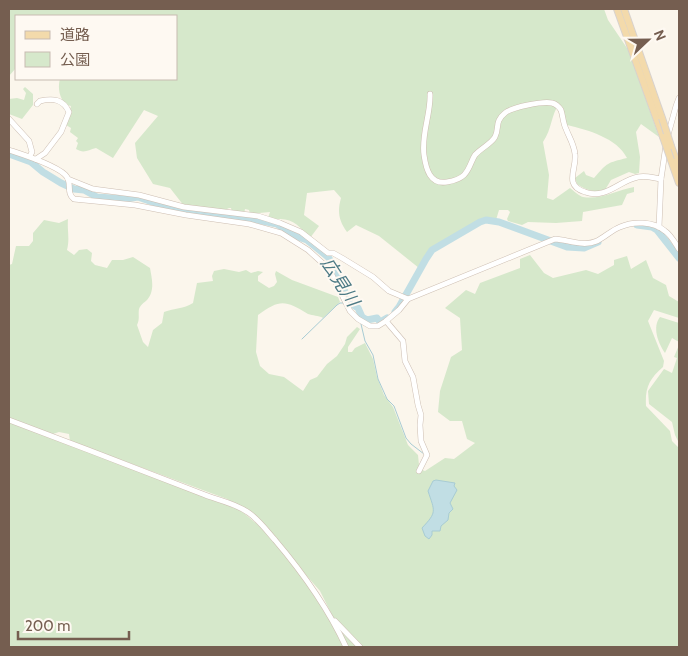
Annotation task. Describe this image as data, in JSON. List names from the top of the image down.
{
  "water": ["広見川"],
  "legend": ["道路", "公園"],
  "scale_bar": "200 m",
  "north": "right"
}
